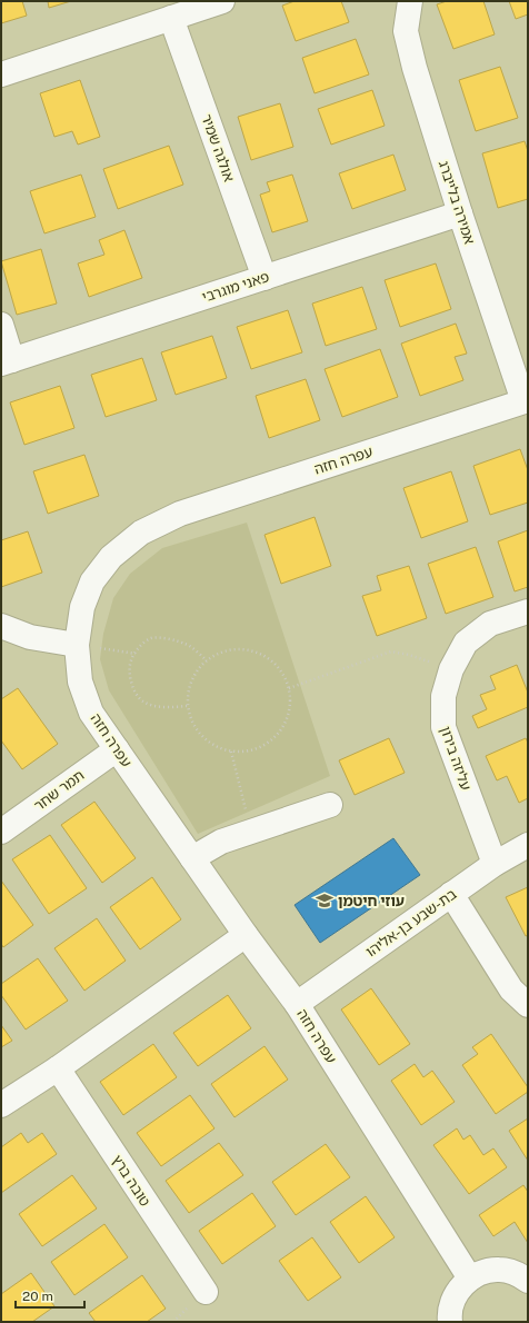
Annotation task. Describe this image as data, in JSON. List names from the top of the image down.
{
  "streets": {
    "street": [
      "אולגה שמיר",
      "אמירה בלייברג",
      "פאני מוגרבי",
      "עפרה חזה",
      "עליזה בירון",
      "תמר שחר",
      "בת-שבע בן-אליהו",
      "טובה ברץ"
    ]
  },
  "crossings": [
    ["אולגה שמיר", "פאני מוגרבי"],
    ["אמירה בלייברג", "פאני מוגרבי"],
    ["אמירה בלייברג", "עפרה חזה"],
    ["עפרה חזה", "תמר שחר"],
    ["עפרה חזה", "בת-שבע בן-אליהו"],
    ["עליזה בירון", "בת-שבע בן-אליהו"]
  ],
  "places": {
    "school or university": ["עוזי חיטמן"]
  },
  "scale_bar": "20 m"
}
